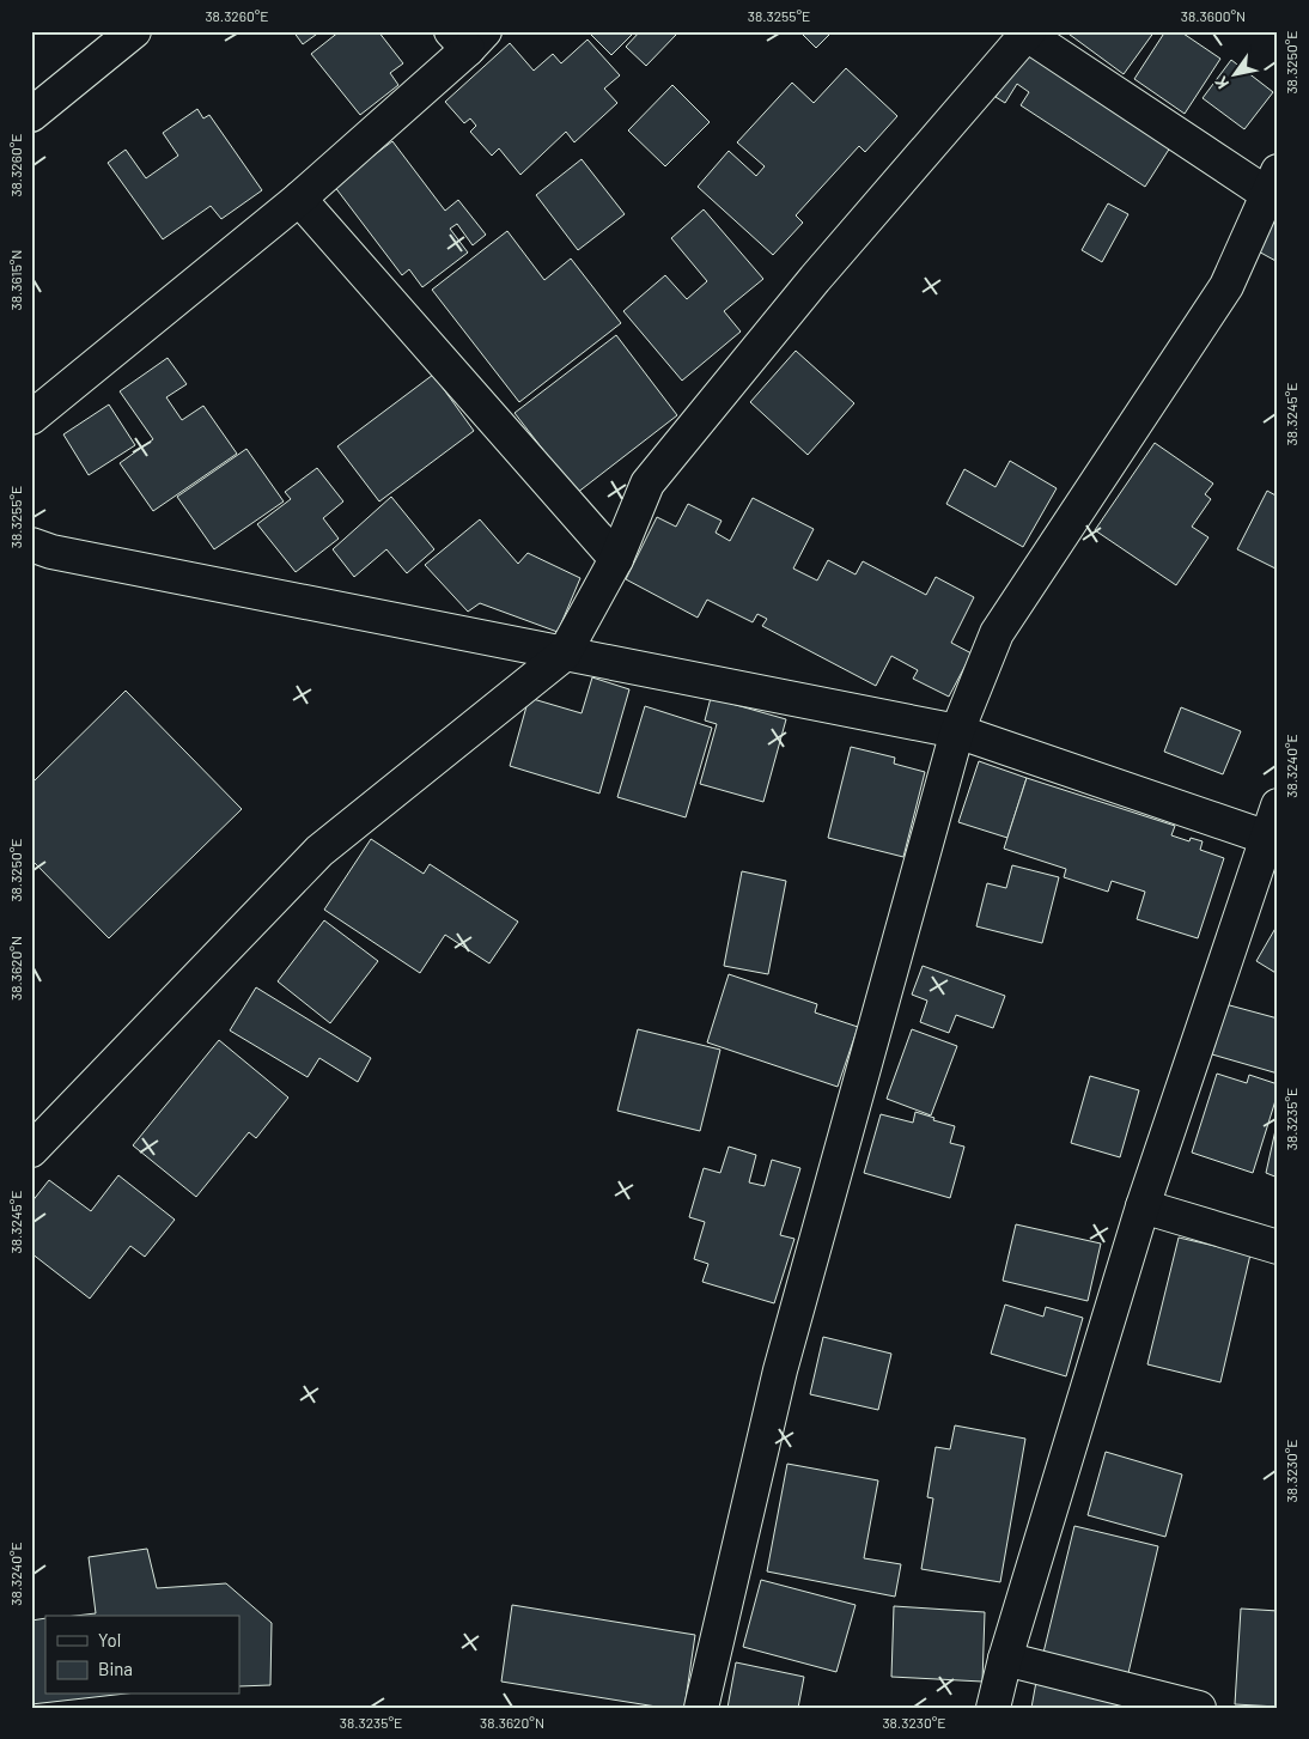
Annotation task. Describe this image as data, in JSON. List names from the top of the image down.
{
  "legend": ["Yol", "Bina"],
  "north": "bottom left",
  "coordinates": [
    "38.3260°E",
    "38.3255°E",
    "38.3600°N",
    "38.3250°E",
    "38.3615°N",
    "38.3245°E",
    "38.3240°E",
    "38.3620°N",
    "38.3235°E",
    "38.3230°E"
  ]
}
